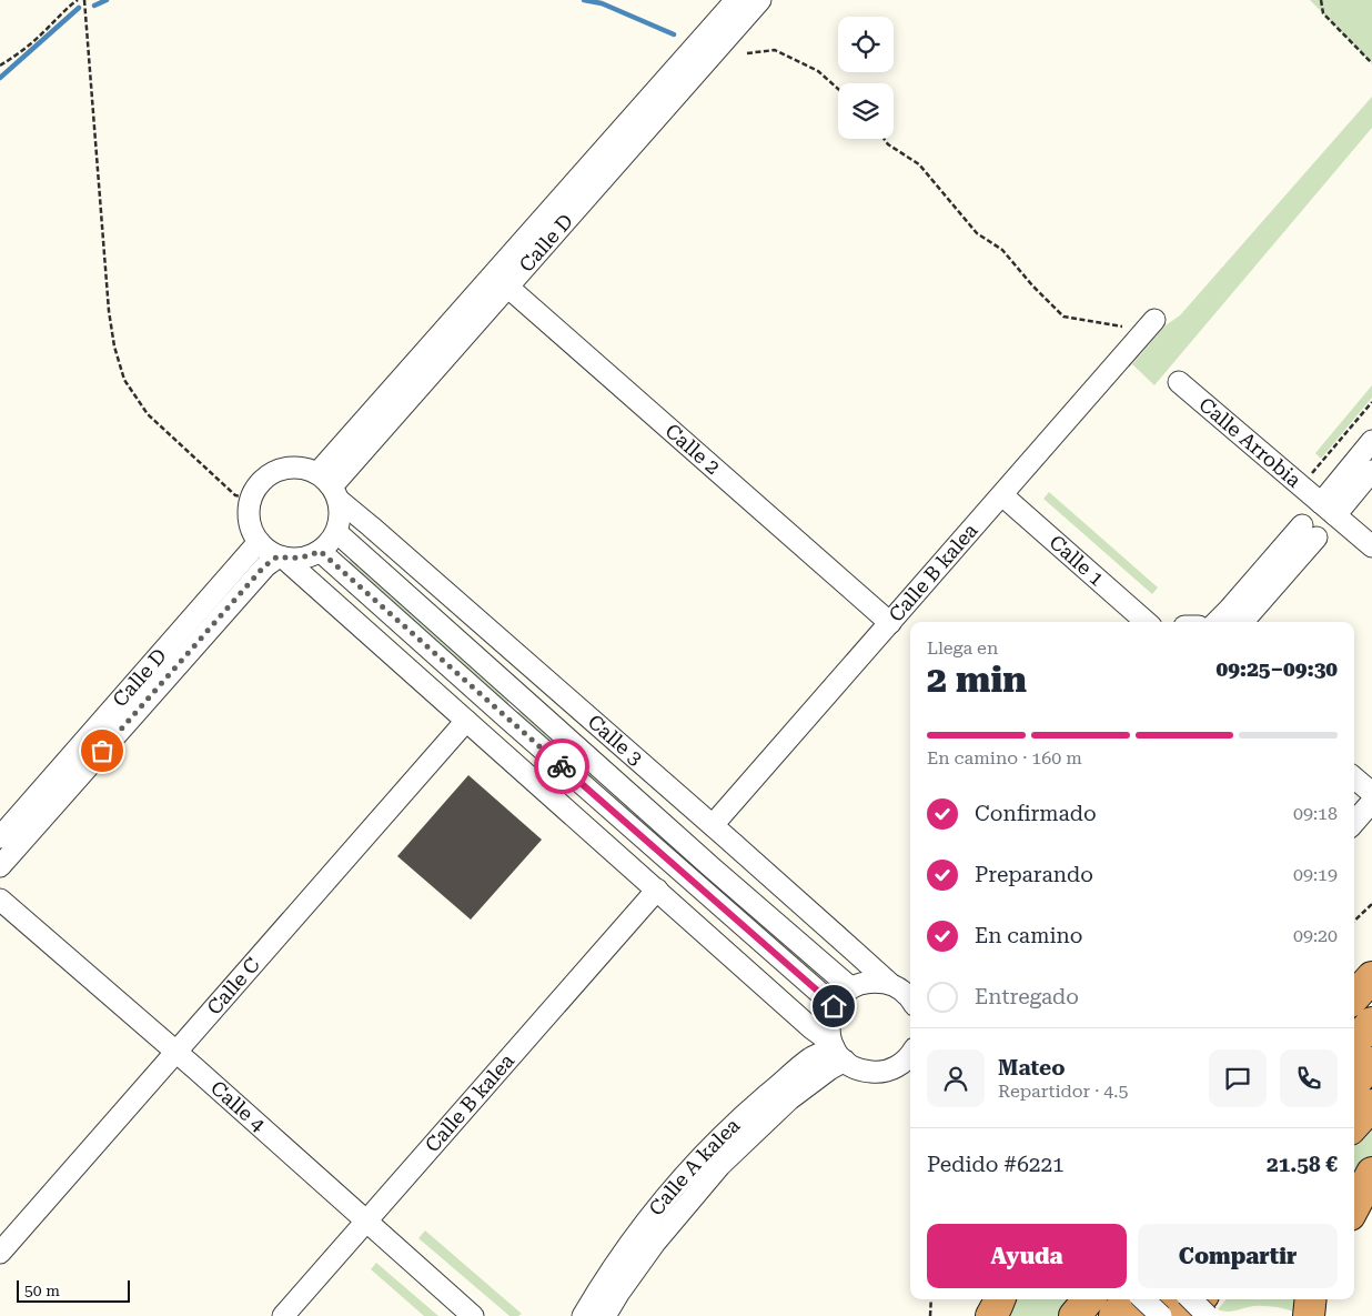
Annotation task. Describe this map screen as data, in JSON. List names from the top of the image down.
{
  "streets": {
    "street": [
      "Calle D",
      "Calle Arrobia",
      "Calle 2",
      "Calle 1",
      "Calle B kalea",
      "Calle 3",
      "Calle C",
      "Calle 4",
      "Calle A kalea"
    ]
  },
  "crossings": [
    ["Calle D", "Calle 2"],
    ["Calle D", "Calle 3"],
    ["Calle 2", "Calle B kalea"],
    ["Calle 1", "Calle B kalea"],
    ["Calle B kalea", "Calle 3"],
    ["Calle B kalea", "Calle 4"],
    ["Calle C", "Calle 4"]
  ],
  "scale_bar": "50 m",
  "page": {
    "heading": ["2 min", "Llega en", "09:25–09:30"],
    "panel": [
      "Mateo",
      "Repartidor · 4.5",
      "Pedido #6221",
      "21.58 €"
    ],
    "bar": "En camino · 160 m",
    "list": [
      ["Confirmado", "09:18"],
      ["Preparando", "09:19"],
      ["En camino", "09:20"],
      "Entregado"
    ],
    "buttons": ["Ayuda", "Compartir"],
    "scale": "50 m"
  }
}
